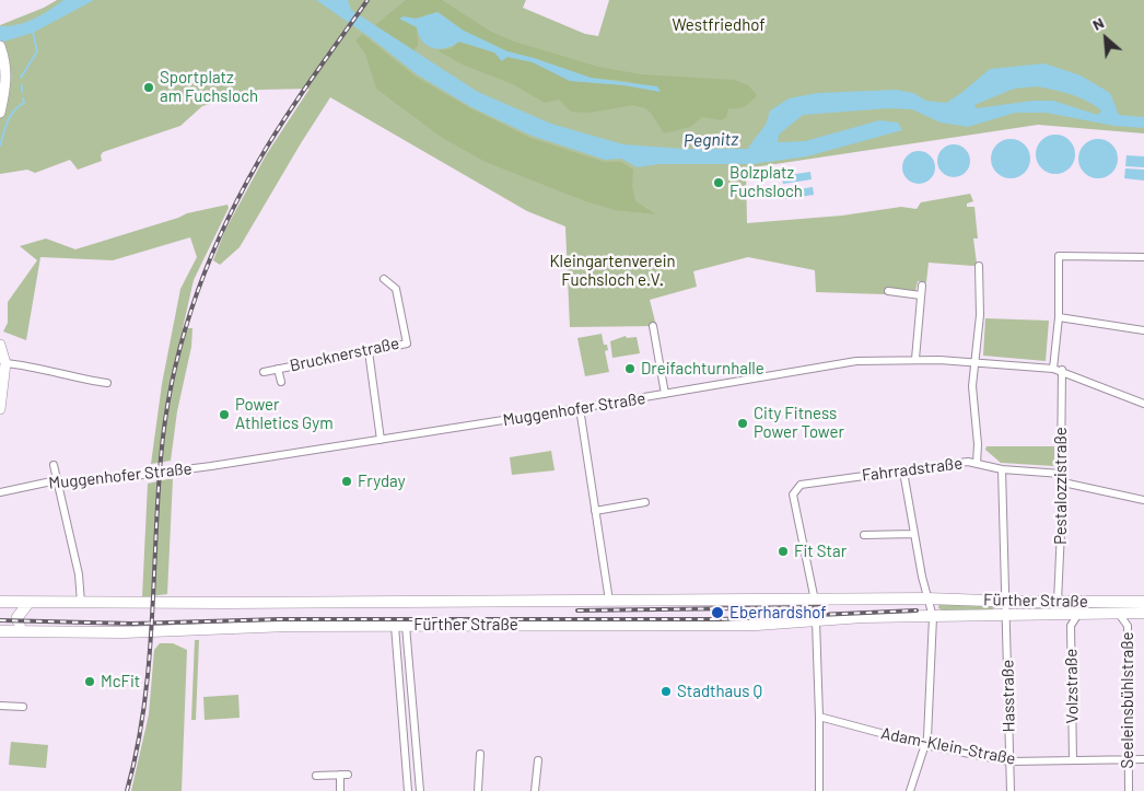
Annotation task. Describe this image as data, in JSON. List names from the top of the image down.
{
  "streets": {
    "main road": ["Fürther Straße"],
    "street": [
      "Brucknerstraße",
      "Muggenhofer Straße",
      "Fahrradstraße",
      "Pestalozzistraße",
      "Volzstraße",
      "Hasstraße",
      "Seeleinsbühlstraße",
      "Adam-Klein-Straße"
    ]
  },
  "crossings": [
    ["Muggenhofer Straße", "Pestalozzistraße"],
    ["Fahrradstraße", "Pestalozzistraße"],
    ["Fahrradstraße", "Fürther Straße"],
    ["Fahrradstraße", "Hasstraße"],
    ["Pestalozzistraße", "Fürther Straße"],
    ["Fürther Straße", "Volzstraße"],
    ["Fürther Straße", "Hasstraße"],
    ["Fürther Straße", "Seeleinsbühlstraße"],
    ["Volzstraße", "Adam-Klein-Straße"],
    ["Hasstraße", "Adam-Klein-Straße"],
    ["Seeleinsbühlstraße", "Adam-Klein-Straße"]
  ],
  "water": ["Pegnitz"],
  "parks": ["Westfriedhof", "Kleingartenverein Fuchsloch e.V."],
  "places": [
    "Sportplatz am Fuchsloch",
    "Bolzplatz Fuchsloch",
    "Dreifachturnhalle",
    "Power Athletics Gym",
    "City Fitness Power Tower",
    "Fryday",
    "Fit Star",
    "Eberhardshof",
    "McFit",
    "Stadthaus Q"
  ],
  "north": "top left"
}
